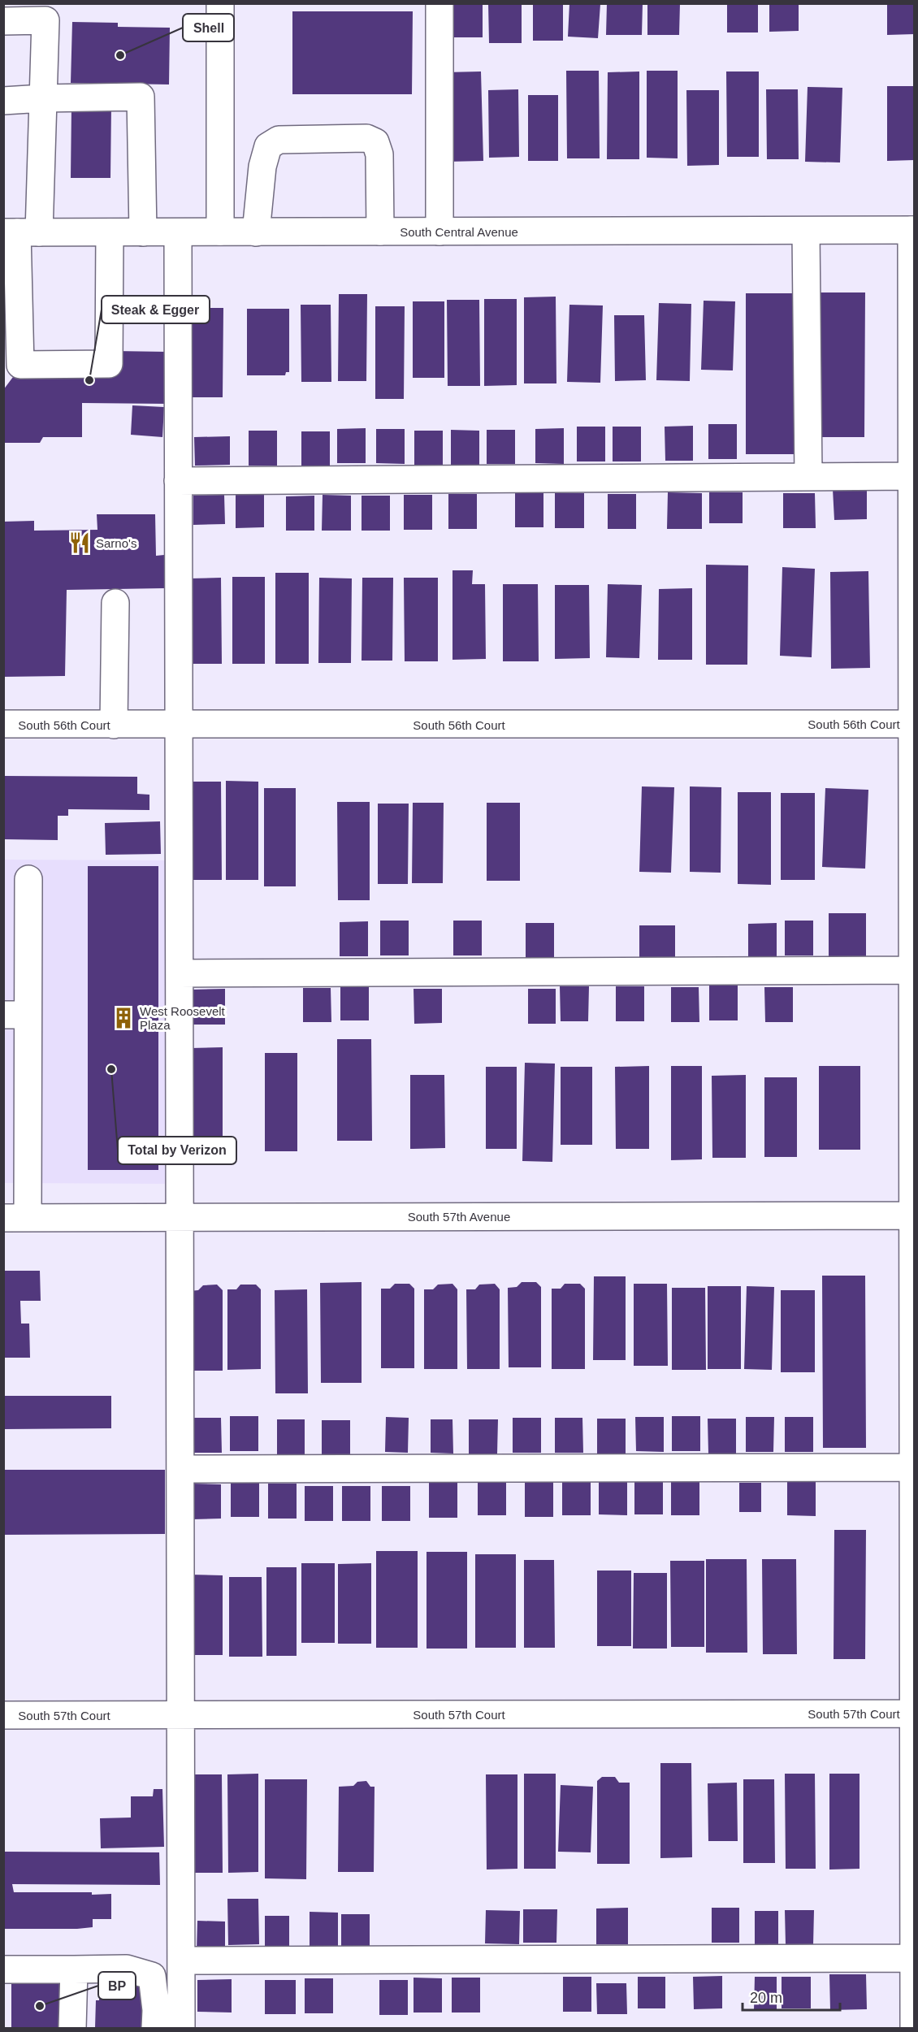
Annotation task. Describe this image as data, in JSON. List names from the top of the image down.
{
  "streets": {
    "street": [
      "South Central Avenue",
      "South 56th Court",
      "South 57th Avenue",
      "South 57th Court"
    ]
  },
  "places": {
    "other": [
      "Shell",
      "Steak & Egger",
      "Total by Verizon",
      "BP"
    ],
    "restaurant": ["Sarno's"],
    "building": ["West Roosevelt Plaza"]
  },
  "scale_bar": "20 m"
}
